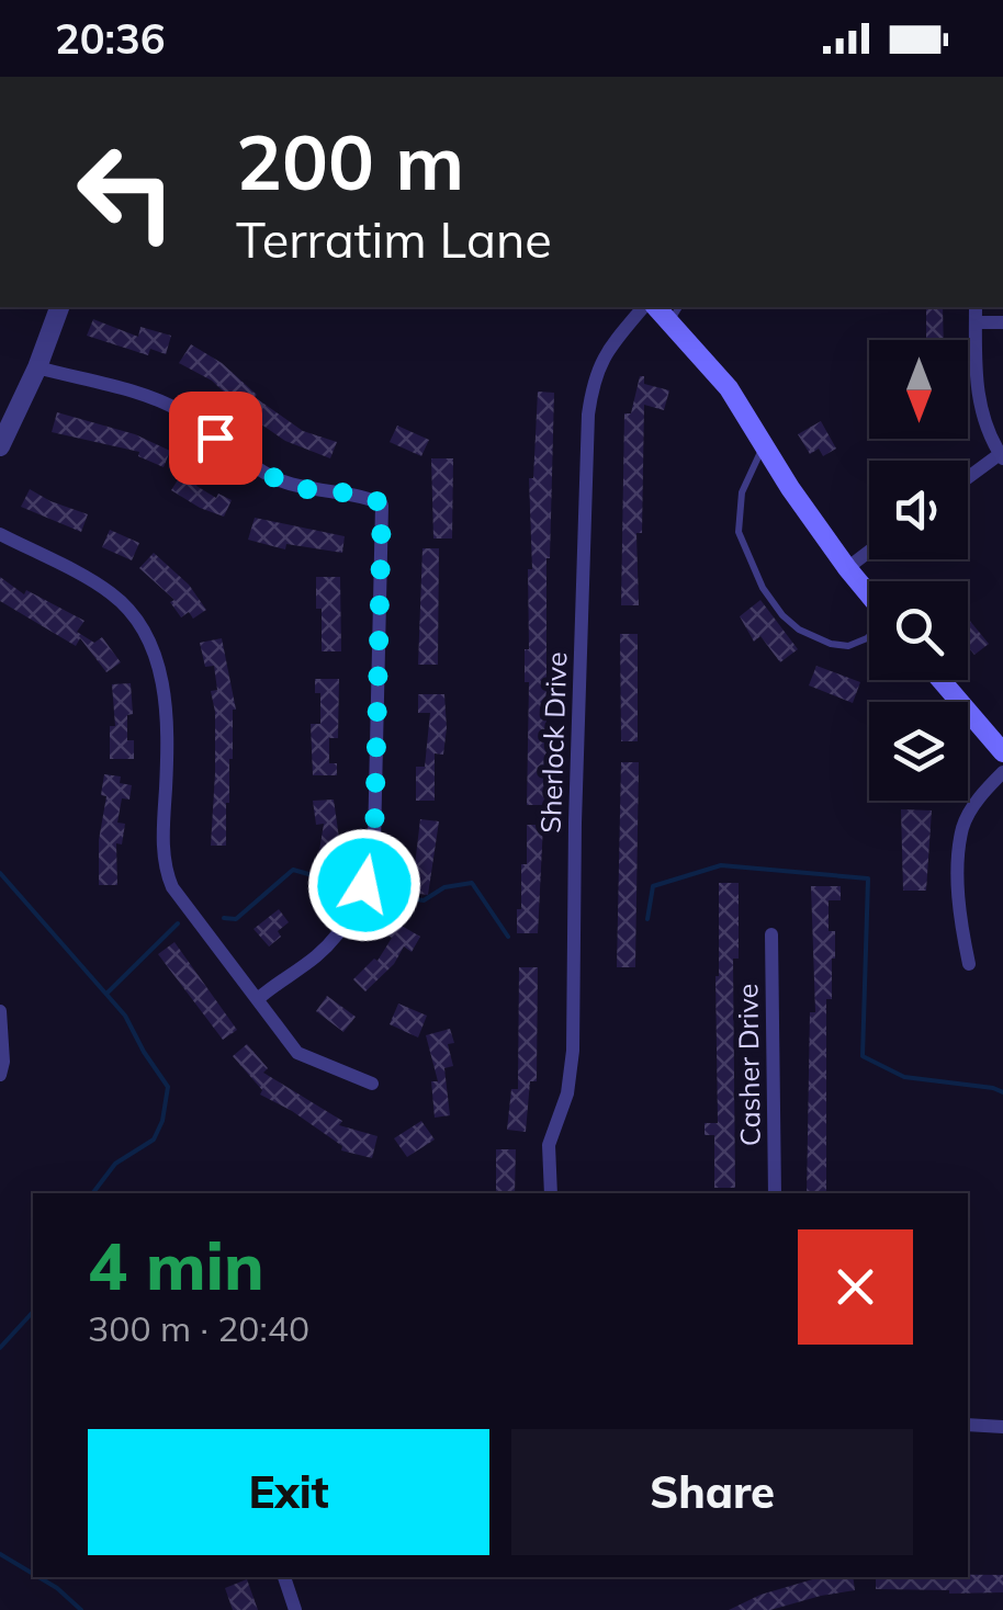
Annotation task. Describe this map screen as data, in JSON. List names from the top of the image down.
{
  "streets": {
    "street": ["Sherlock Drive", "Casher Drive"]
  },
  "north": "bottom",
  "page": {
    "status": "20:36",
    "turn": ["200 m", "Terratim Lane"],
    "heading": ["4 min", "300 m · 20:40"],
    "buttons": ["Exit", "Share"]
  }
}
